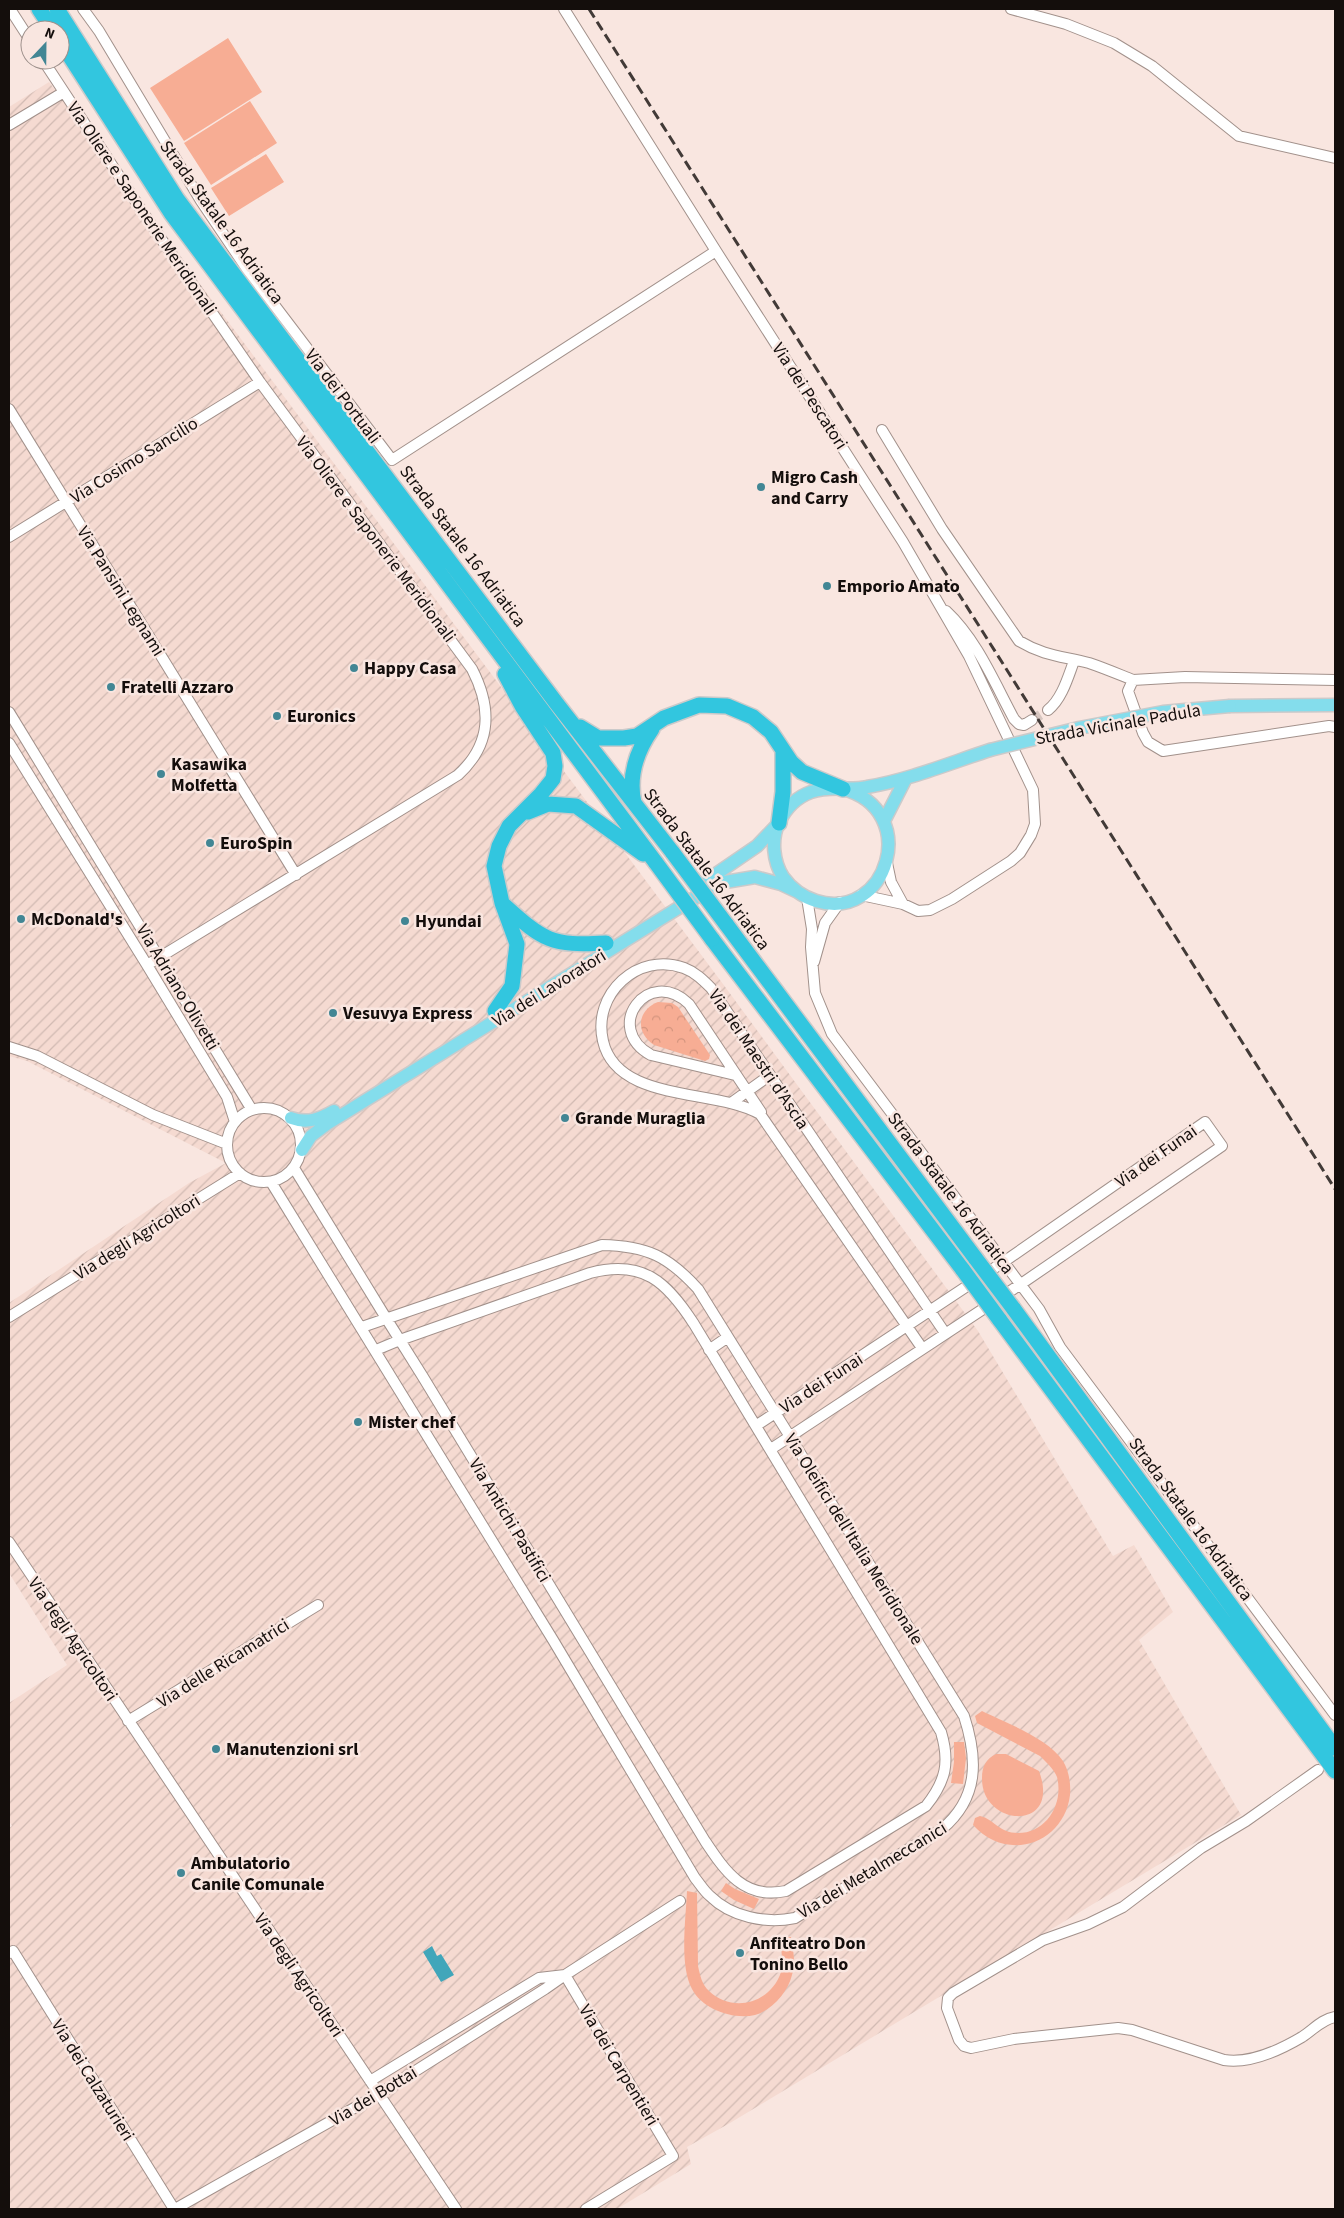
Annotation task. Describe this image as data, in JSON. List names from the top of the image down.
{
  "streets": {
    "highway": ["Strada Statale 16 Adriatica"],
    "main road": ["Strada Vicinale Padula", "Via dei Lavoratori"],
    "street": [
      "Via Oliere e Saponerie Meridionali",
      "Via dei Portuali",
      "Via dei Pescatori",
      "Via Cosimo Sancilio",
      "Via Pansini Legnami",
      "Via Adriano Olivetti",
      "Via dei Maestri d’Ascia",
      "Via dei Funai",
      "Via degli Agricoltori",
      "Via Antichi Pastifici",
      "Via Oleifici dell'Italia Meridionale",
      "Via delle Ricamatrici",
      "Via dei Metalmeccanici",
      "Via dei Carpentieri",
      "Via dei Calzaturieri",
      "Via dei Bottai"
    ]
  },
  "crossings": [
    ["Via Oliere e Saponerie Meridionali", "Via Cosimo Sancilio"],
    ["Via Oliere e Saponerie Meridionali", "Via Pansini Legnami"],
    ["Via Oliere e Saponerie Meridionali", "Via Adriano Olivetti"],
    ["Via dei Portuali", "Via dei Pescatori"],
    ["Via dei Pescatori", "Strada Vicinale Padula"],
    ["Via Cosimo Sancilio", "Via Pansini Legnami"],
    ["Strada Vicinale Padula", "Via dei Lavoratori"],
    ["Via Adriano Olivetti", "Via degli Agricoltori"],
    ["Via Adriano Olivetti", "Via Antichi Pastifici"],
    ["Via dei Maestri d’Ascia", "Via dei Funai"],
    ["Via dei Funai", "Via Oleifici dell'Italia Meridionale"],
    ["Via degli Agricoltori", "Via Antichi Pastifici"],
    ["Via degli Agricoltori", "Via delle Ricamatrici"],
    ["Via degli Agricoltori", "Via dei Bottai"],
    ["Via Antichi Pastifici", "Via Oleifici dell'Italia Meridionale"],
    ["Via Antichi Pastifici", "Via dei Metalmeccanici"],
    ["Via Oleifici dell'Italia Meridionale", "Via dei Metalmeccanici"],
    ["Via dei Carpentieri", "Via dei Bottai"],
    ["Via dei Calzaturieri", "Via dei Bottai"]
  ],
  "places": [
    "Migro Cash and Carry",
    "Emporio Amato",
    "Happy Casa",
    "Fratelli Azzaro",
    "Euronics",
    "Kasawika Molfetta",
    "EuroSpin",
    "McDonald's",
    "Hyundai",
    "Vesuvya Express",
    "Grande Muraglia",
    "Mister chef",
    "Manutenzioni srl",
    "Ambulatorio Canile Comunale",
    "Anfiteatro Don Tonino Bello"
  ],
  "north": "top"
}
